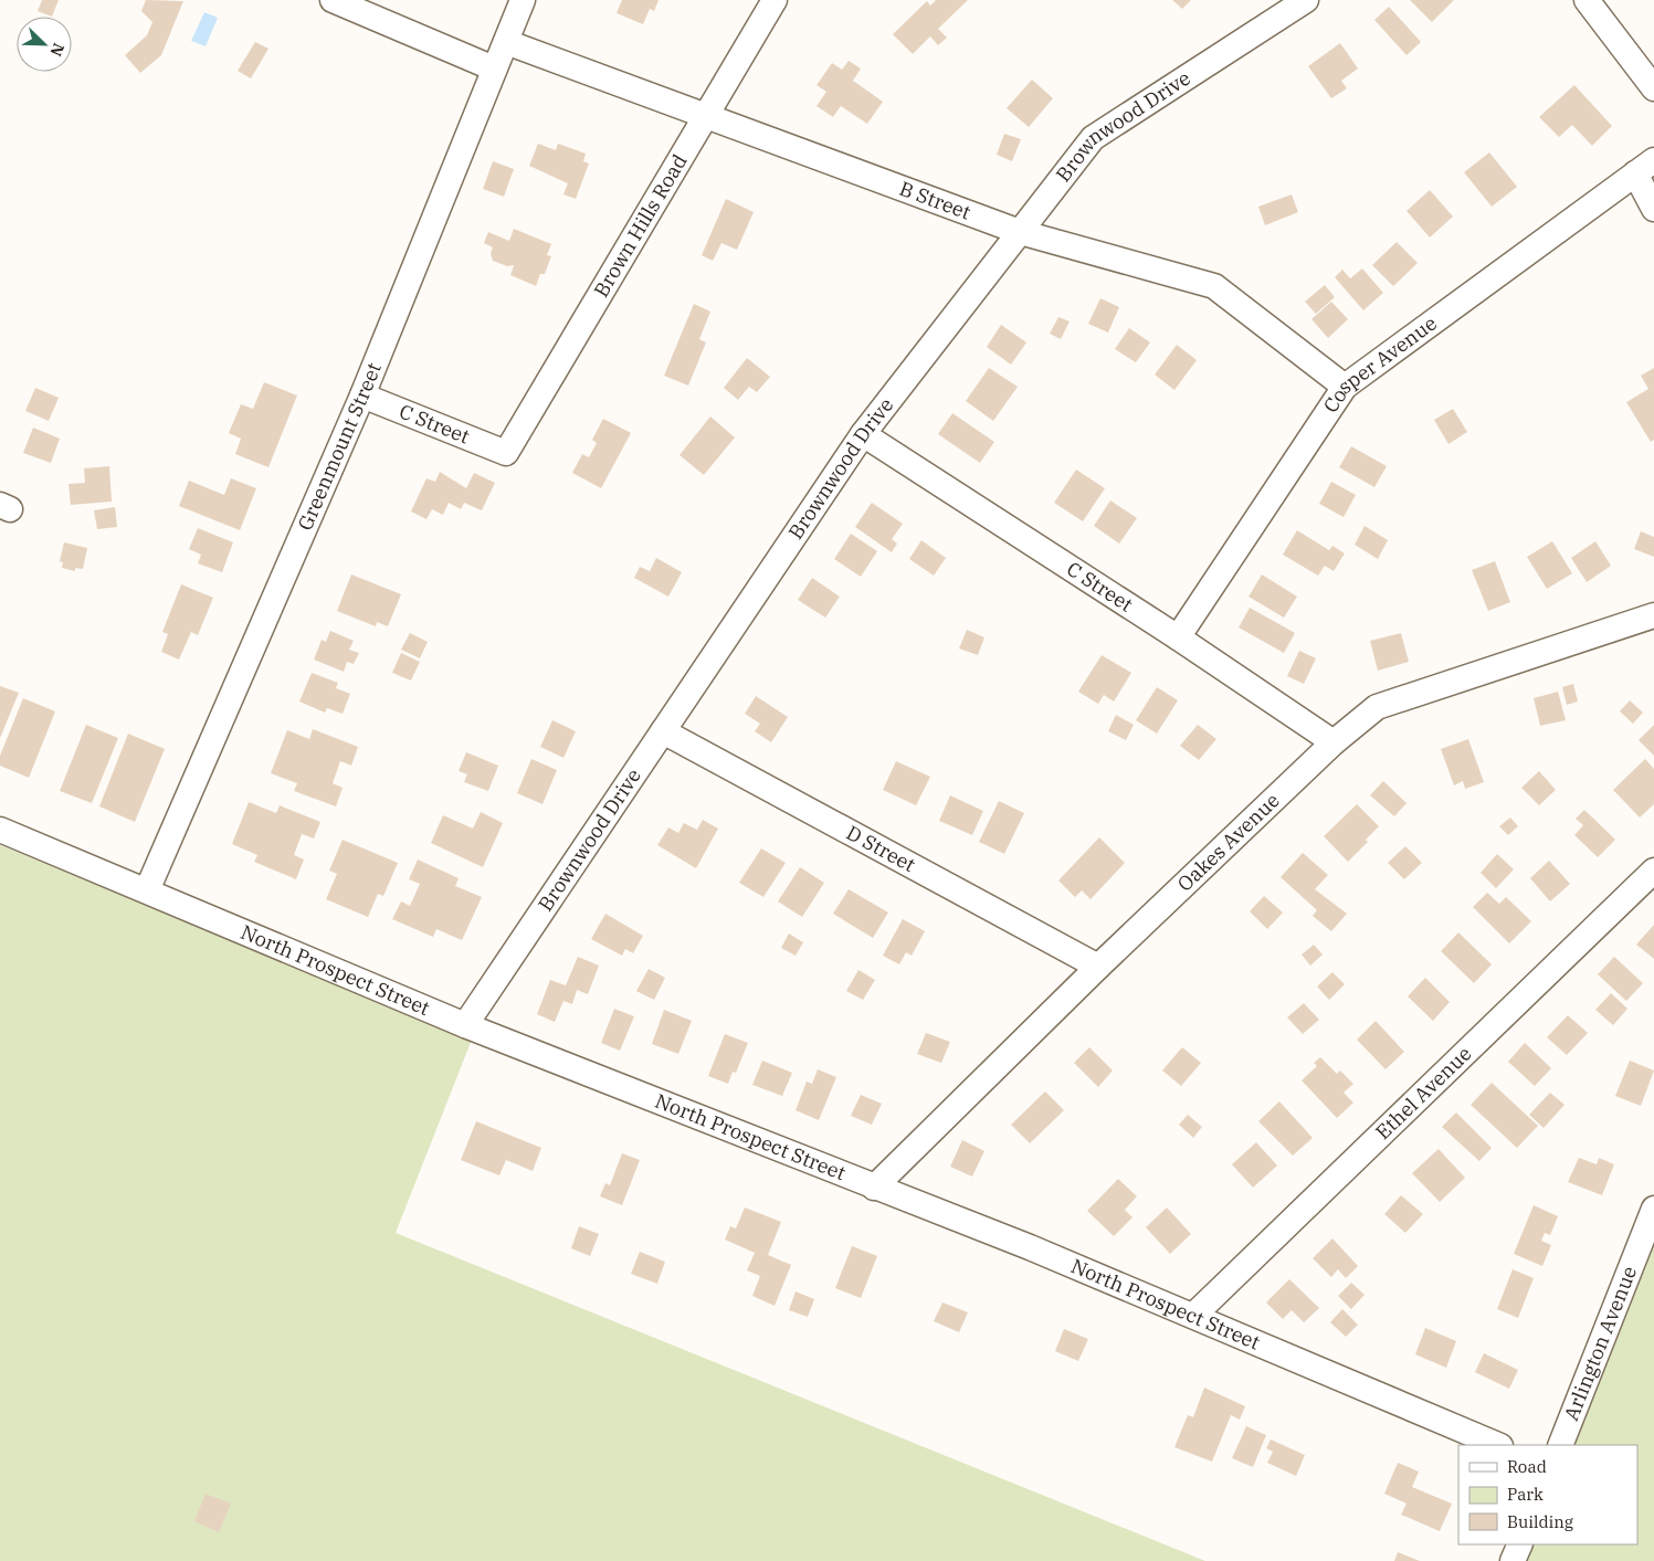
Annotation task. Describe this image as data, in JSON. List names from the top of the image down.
{
  "streets": {
    "street": [
      "Brownwood Drive",
      "B Street",
      "Brown Hills Road",
      "Cosper Avenue",
      "C Street",
      "Greenmount Street",
      "Oakes Avenue",
      "D Street",
      "North Prospect Street",
      "Ethel Avenue",
      "Arlington Avenue"
    ]
  },
  "crossings": [
    ["Brownwood Drive", "B Street"],
    ["Brownwood Drive", "C Street"],
    ["Brownwood Drive", "D Street"],
    ["Brownwood Drive", "North Prospect Street"],
    ["B Street", "Brown Hills Road"],
    ["B Street", "Cosper Avenue"],
    ["B Street", "Greenmount Street"],
    ["Brown Hills Road", "C Street"],
    ["Cosper Avenue", "C Street"],
    ["C Street", "Greenmount Street"],
    ["C Street", "Oakes Avenue"],
    ["Greenmount Street", "North Prospect Street"],
    ["Oakes Avenue", "D Street"],
    ["Oakes Avenue", "North Prospect Street"],
    ["North Prospect Street", "Ethel Avenue"]
  ],
  "legend": ["Road", "Park", "Building"],
  "north": "bottom right"
}
